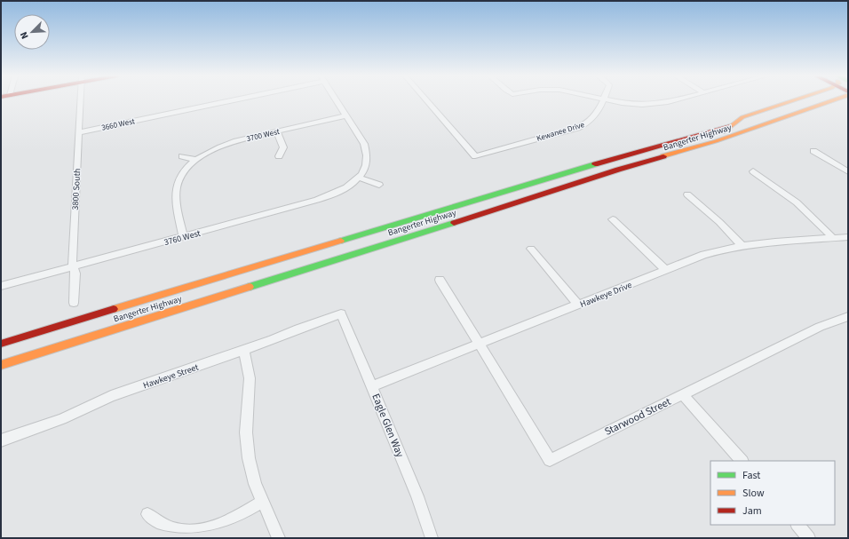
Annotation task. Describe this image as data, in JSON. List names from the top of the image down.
{
  "streets": {
    "main road": ["Bangerter Highway"],
    "street": [
      "3660 West",
      "Kewanee Drive",
      "3700 West",
      "3800 South",
      "3760 West",
      "Hawkeye Drive",
      "Hawkeye Street",
      "Starwood Street",
      "Eagle Glen Way"
    ]
  },
  "crossings": [
    ["3660 West", "3800 South"],
    ["3700 West", "3760 West"],
    ["3800 South", "3760 West"],
    ["Hawkeye Drive", "Starwood Street"],
    ["Hawkeye Drive", "Eagle Glen Way"],
    ["Hawkeye Street", "Eagle Glen Way"]
  ],
  "legend": ["Fast", "Slow", "Jam"],
  "north": "bottom left"
}
